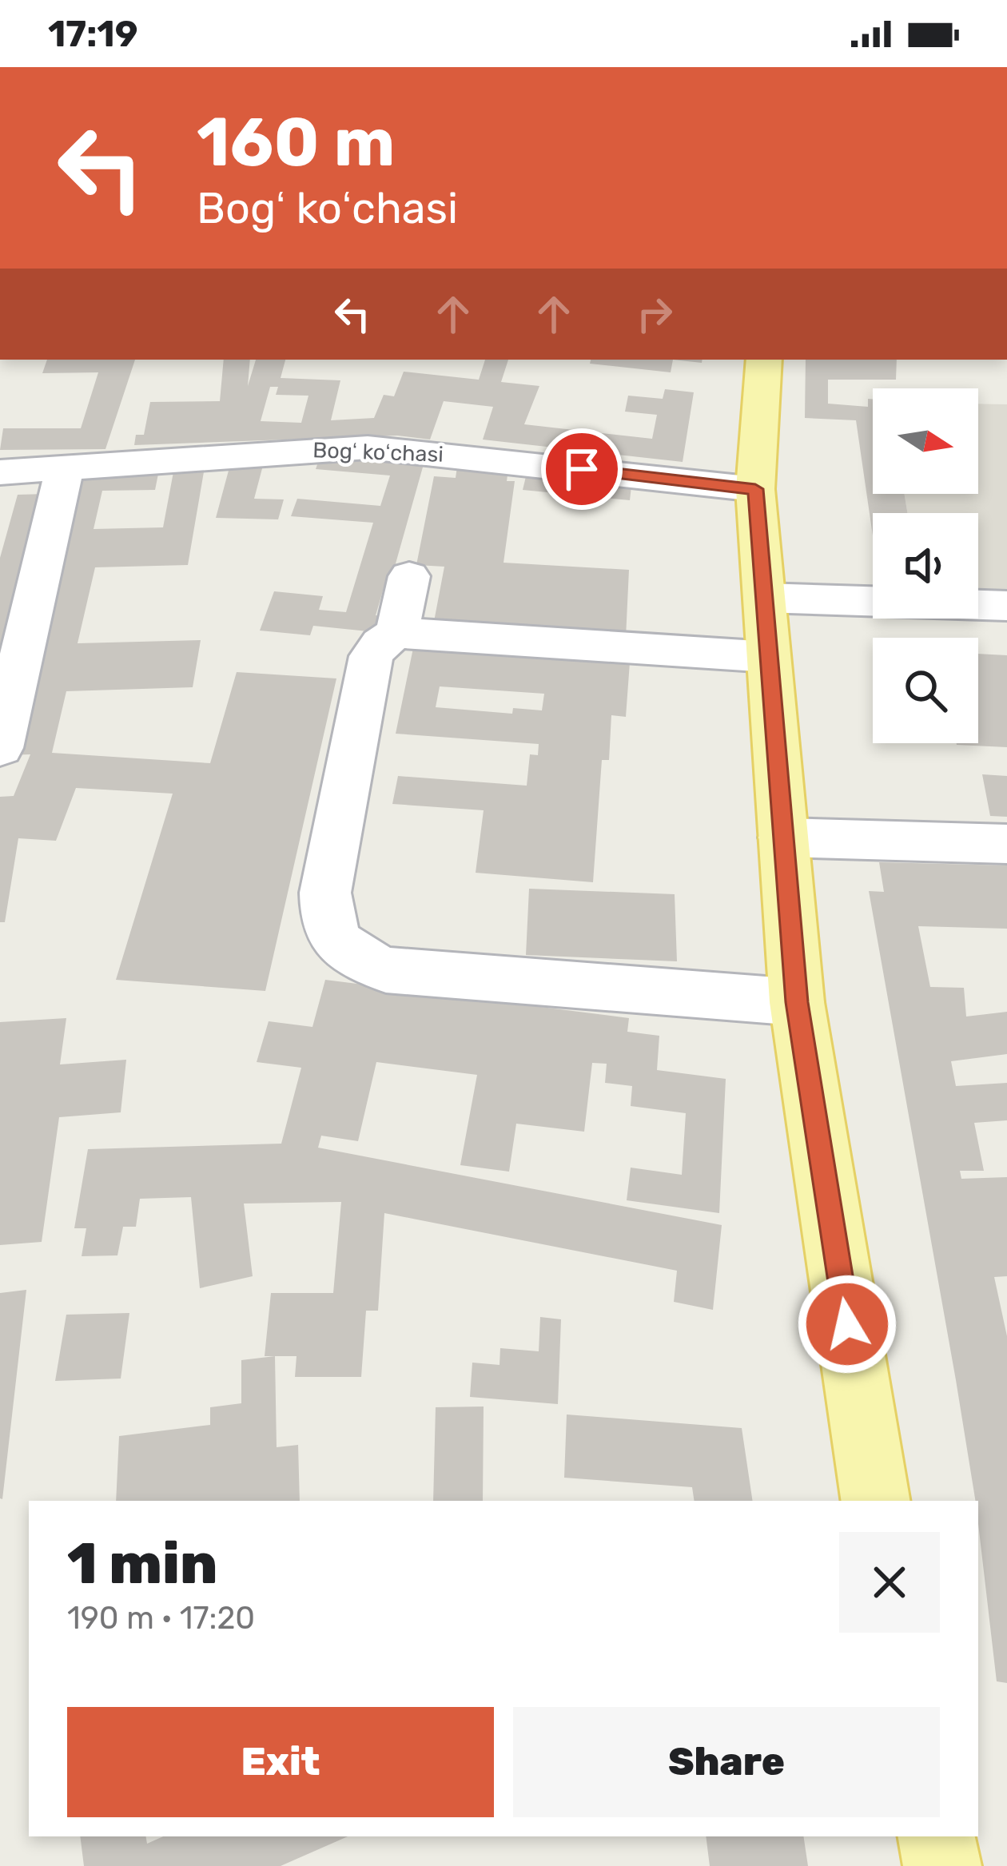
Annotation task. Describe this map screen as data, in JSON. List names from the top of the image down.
{
  "streets": {
    "street": ["Bogʻ koʻchasi"]
  },
  "north": "right",
  "page": {
    "status": "17:19",
    "turn": ["160 m", "Bogʻ koʻchasi"],
    "heading": ["1 min", "190 m · 17:20"],
    "buttons": ["Exit", "Share"]
  }
}
